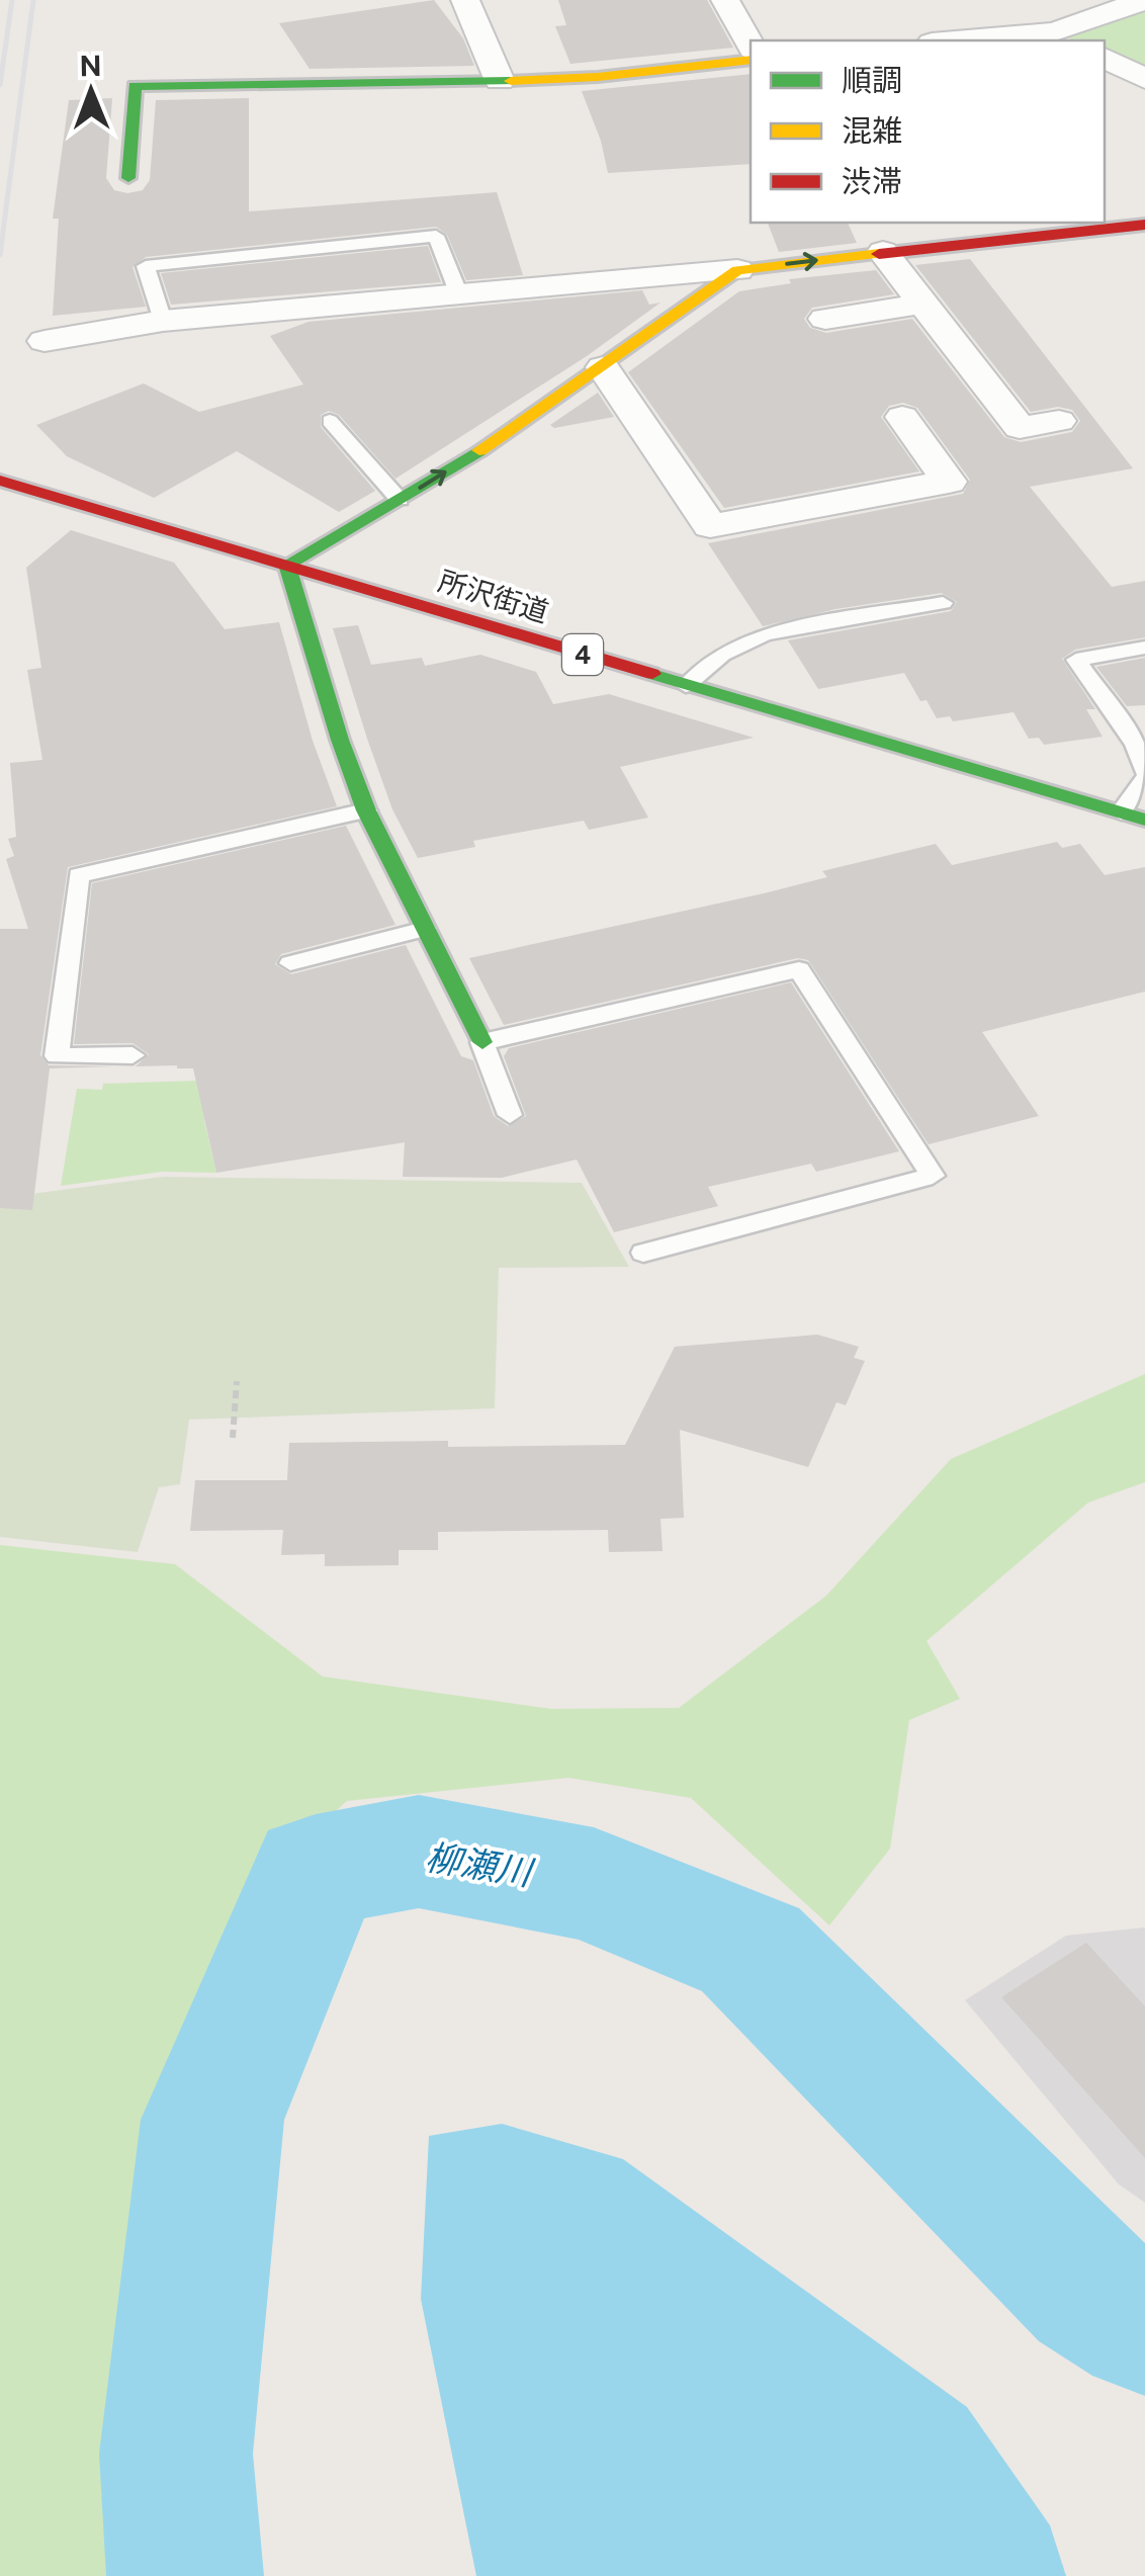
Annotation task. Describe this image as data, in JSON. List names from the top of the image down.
{
  "streets": {
    "street": ["所沢街道", "4"]
  },
  "water": ["柳瀬川"],
  "legend": ["順調", "混雑", "渋滞"],
  "north": "top"
}
